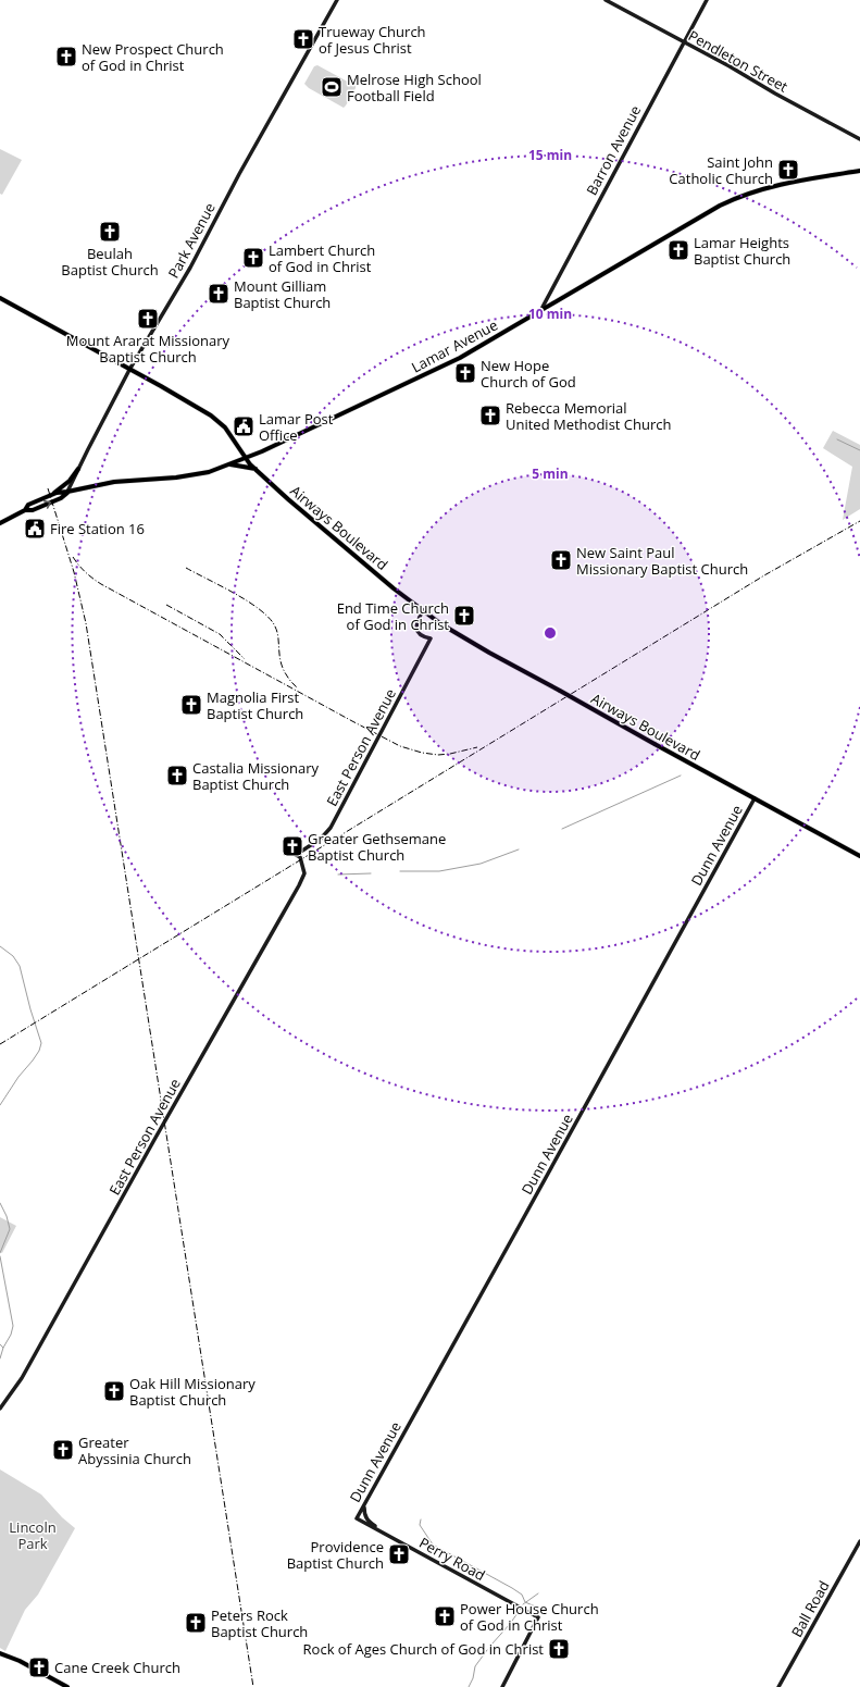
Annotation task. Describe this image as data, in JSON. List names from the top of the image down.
{
  "streets": {
    "main road": [
      "Pendleton Street",
      "Barron Avenue",
      "Park Avenue",
      "Lamar Avenue",
      "Airways Boulevard",
      "East Person Avenue",
      "Dunn Avenue",
      "Perry Road",
      "Ball Road"
    ]
  },
  "crossings": [
    ["Pendleton Street", "Barron Avenue"],
    ["Barron Avenue", "Lamar Avenue"],
    ["Park Avenue", "Lamar Avenue"],
    ["Park Avenue", "Airways Boulevard"],
    ["Lamar Avenue", "Airways Boulevard"],
    ["Airways Boulevard", "East Person Avenue"],
    ["Airways Boulevard", "Dunn Avenue"],
    ["Dunn Avenue", "Perry Road"]
  ],
  "parks": ["Lincoln Park"],
  "places": {
    "church": [
      "Trueway Church of Jesus Christ",
      "New Prospect Church of God in Christ",
      "Saint John Catholic Church",
      "Beulah Baptist Church",
      "Lamar Heights Baptist Church",
      "Lambert Church of God in Christ",
      "Mount Gilliam Baptist Church",
      "Mount Ararat Missionary Baptist Church",
      "New Hope Church of God",
      "Rebecca Memorial United Methodist Church",
      "New Saint Paul Missionary Baptist Church",
      "End Time Church of God in Christ",
      "Magnolia First Baptist Church",
      "Castalia Missionary Baptist Church",
      "Greater Gethsemane Baptist Church",
      "Oak Hill Missionary Baptist Church",
      "Greater Abyssinia Church",
      "Providence Baptist Church",
      "Power House Church of God in Christ",
      "Peters Rock Baptist Church",
      "Rock of Ages Church of God in Christ",
      "Cane Creek Church"
    ],
    "sports": ["Melrose High School Football Field"],
    "public building": ["Lamar Post Office", "Fire Station 16"]
  },
  "rings": ["15 min", "10 min", "5 min"]
}
